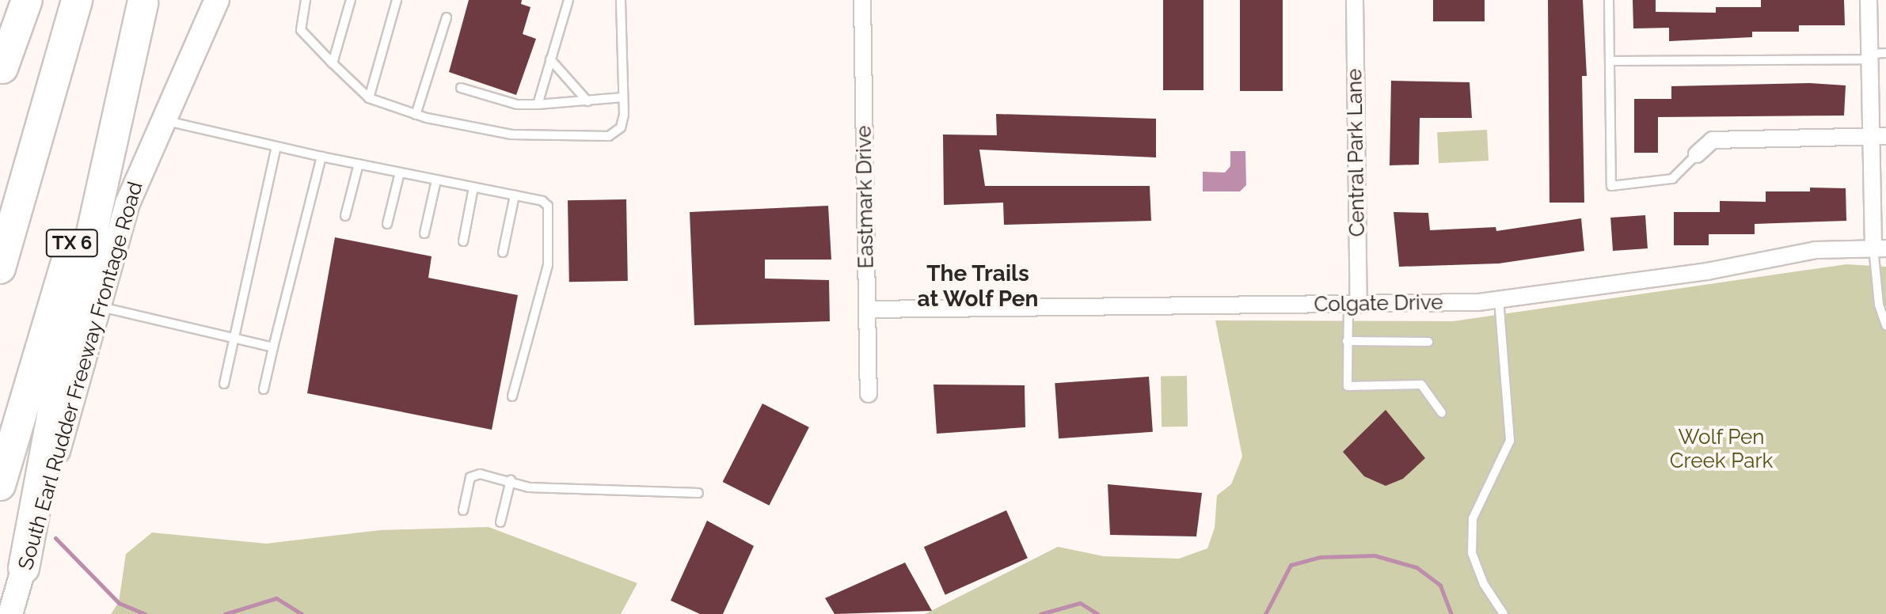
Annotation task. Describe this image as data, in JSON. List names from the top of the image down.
{
  "streets": {
    "highway": ["TX 6"],
    "main road": ["South Earl Rudder Freeway Frontage Road"],
    "street": ["Central Park Lane", "Eastmark Drive", "Colgate Drive"]
  },
  "crossings": [
    ["Central Park Lane", "Colgate Drive"],
    ["Eastmark Drive", "Colgate Drive"]
  ],
  "districts": ["The Trails at Wolf Pen"],
  "parks": ["Wolf Pen Creek Park"]
}
